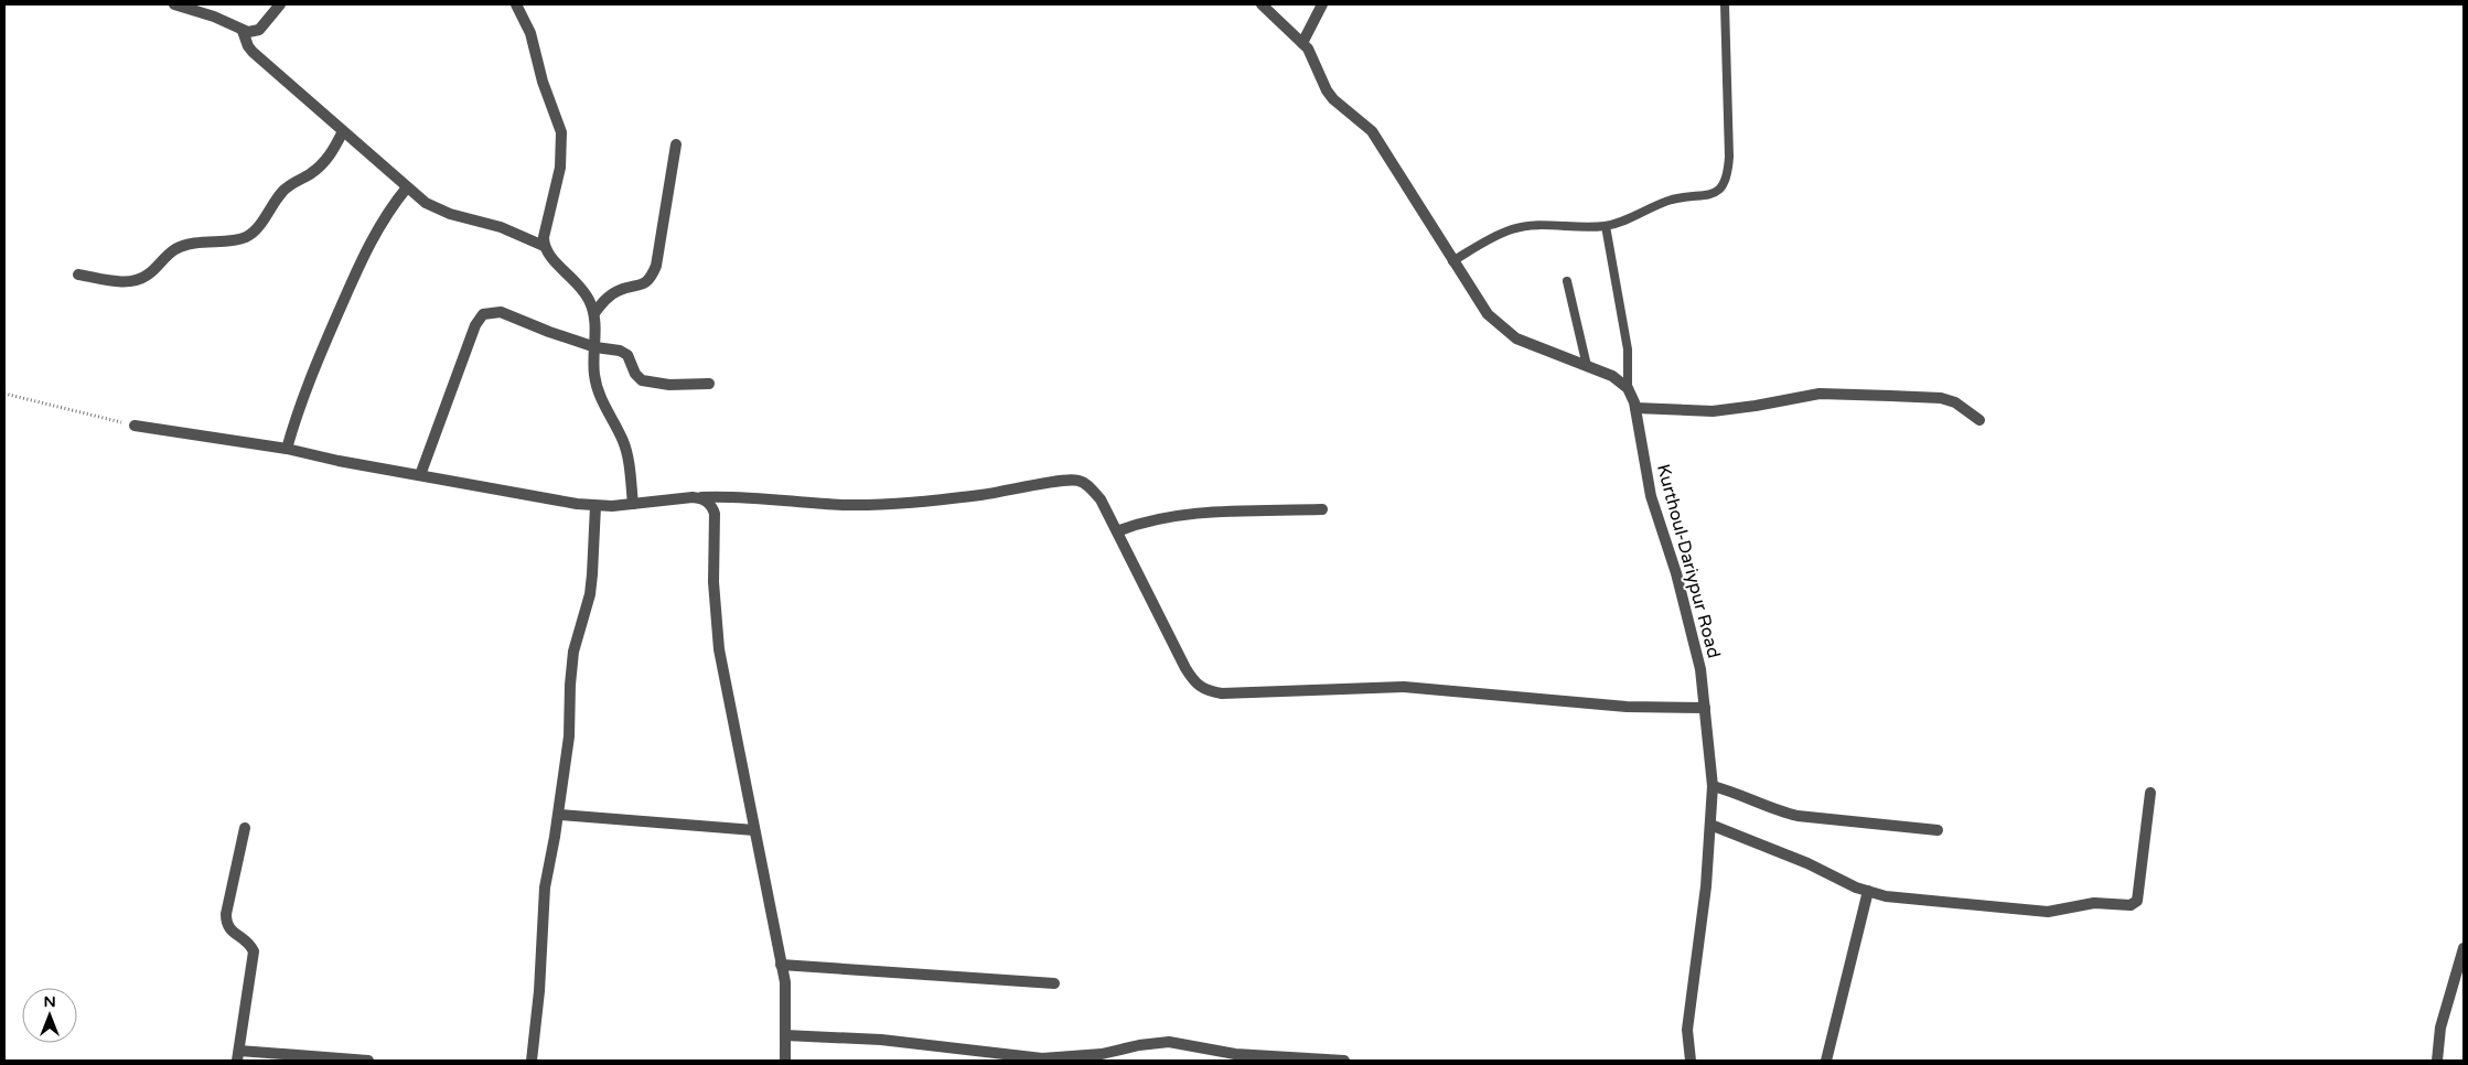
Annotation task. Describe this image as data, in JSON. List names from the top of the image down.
{
  "streets": {
    "street": ["Kurthoul-Dariypur Road"]
  },
  "north": "top"
}
